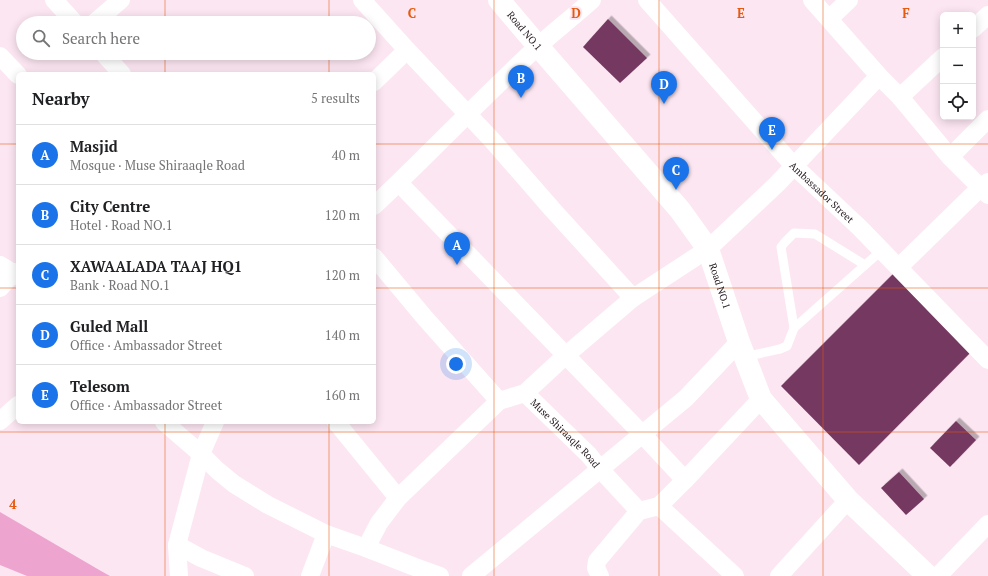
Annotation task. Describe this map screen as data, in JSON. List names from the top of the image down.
{
  "streets": {
    "highway": ["Road NO.1"],
    "street": ["Ambassador Street", "Muse Shiraaqle Road"]
  },
  "page": {
    "map_buttons": ["+", "−"],
    "search": "Search here",
    "pins": [
      "B",
      "D",
      "E",
      "C",
      "A"
    ],
    "heading": ["Nearby", "5 results"],
    "list": [
      {
        "mark": "A",
        "name": "Masjid",
        "note": "Mosque · Muse Shiraaqle Road",
        "value": "40 m"
      },
      {
        "mark": "B",
        "name": "City Centre",
        "note": "Hotel · Road NO.1",
        "value": "120 m"
      },
      {
        "mark": "C",
        "name": "XAWAALADA TAAJ HQ1",
        "note": "Bank · Road NO.1",
        "value": "120 m"
      },
      {
        "mark": "D",
        "name": "Guled Mall",
        "note": "Office · Ambassador Street",
        "value": "140 m"
      },
      {
        "mark": "E",
        "name": "Telesom",
        "note": "Office · Ambassador Street",
        "value": "160 m"
      }
    ]
  },
  "grid": {
    "columns": [
      "C",
      "D",
      "E",
      "F"
    ],
    "rows": ["4"]
  }
}
